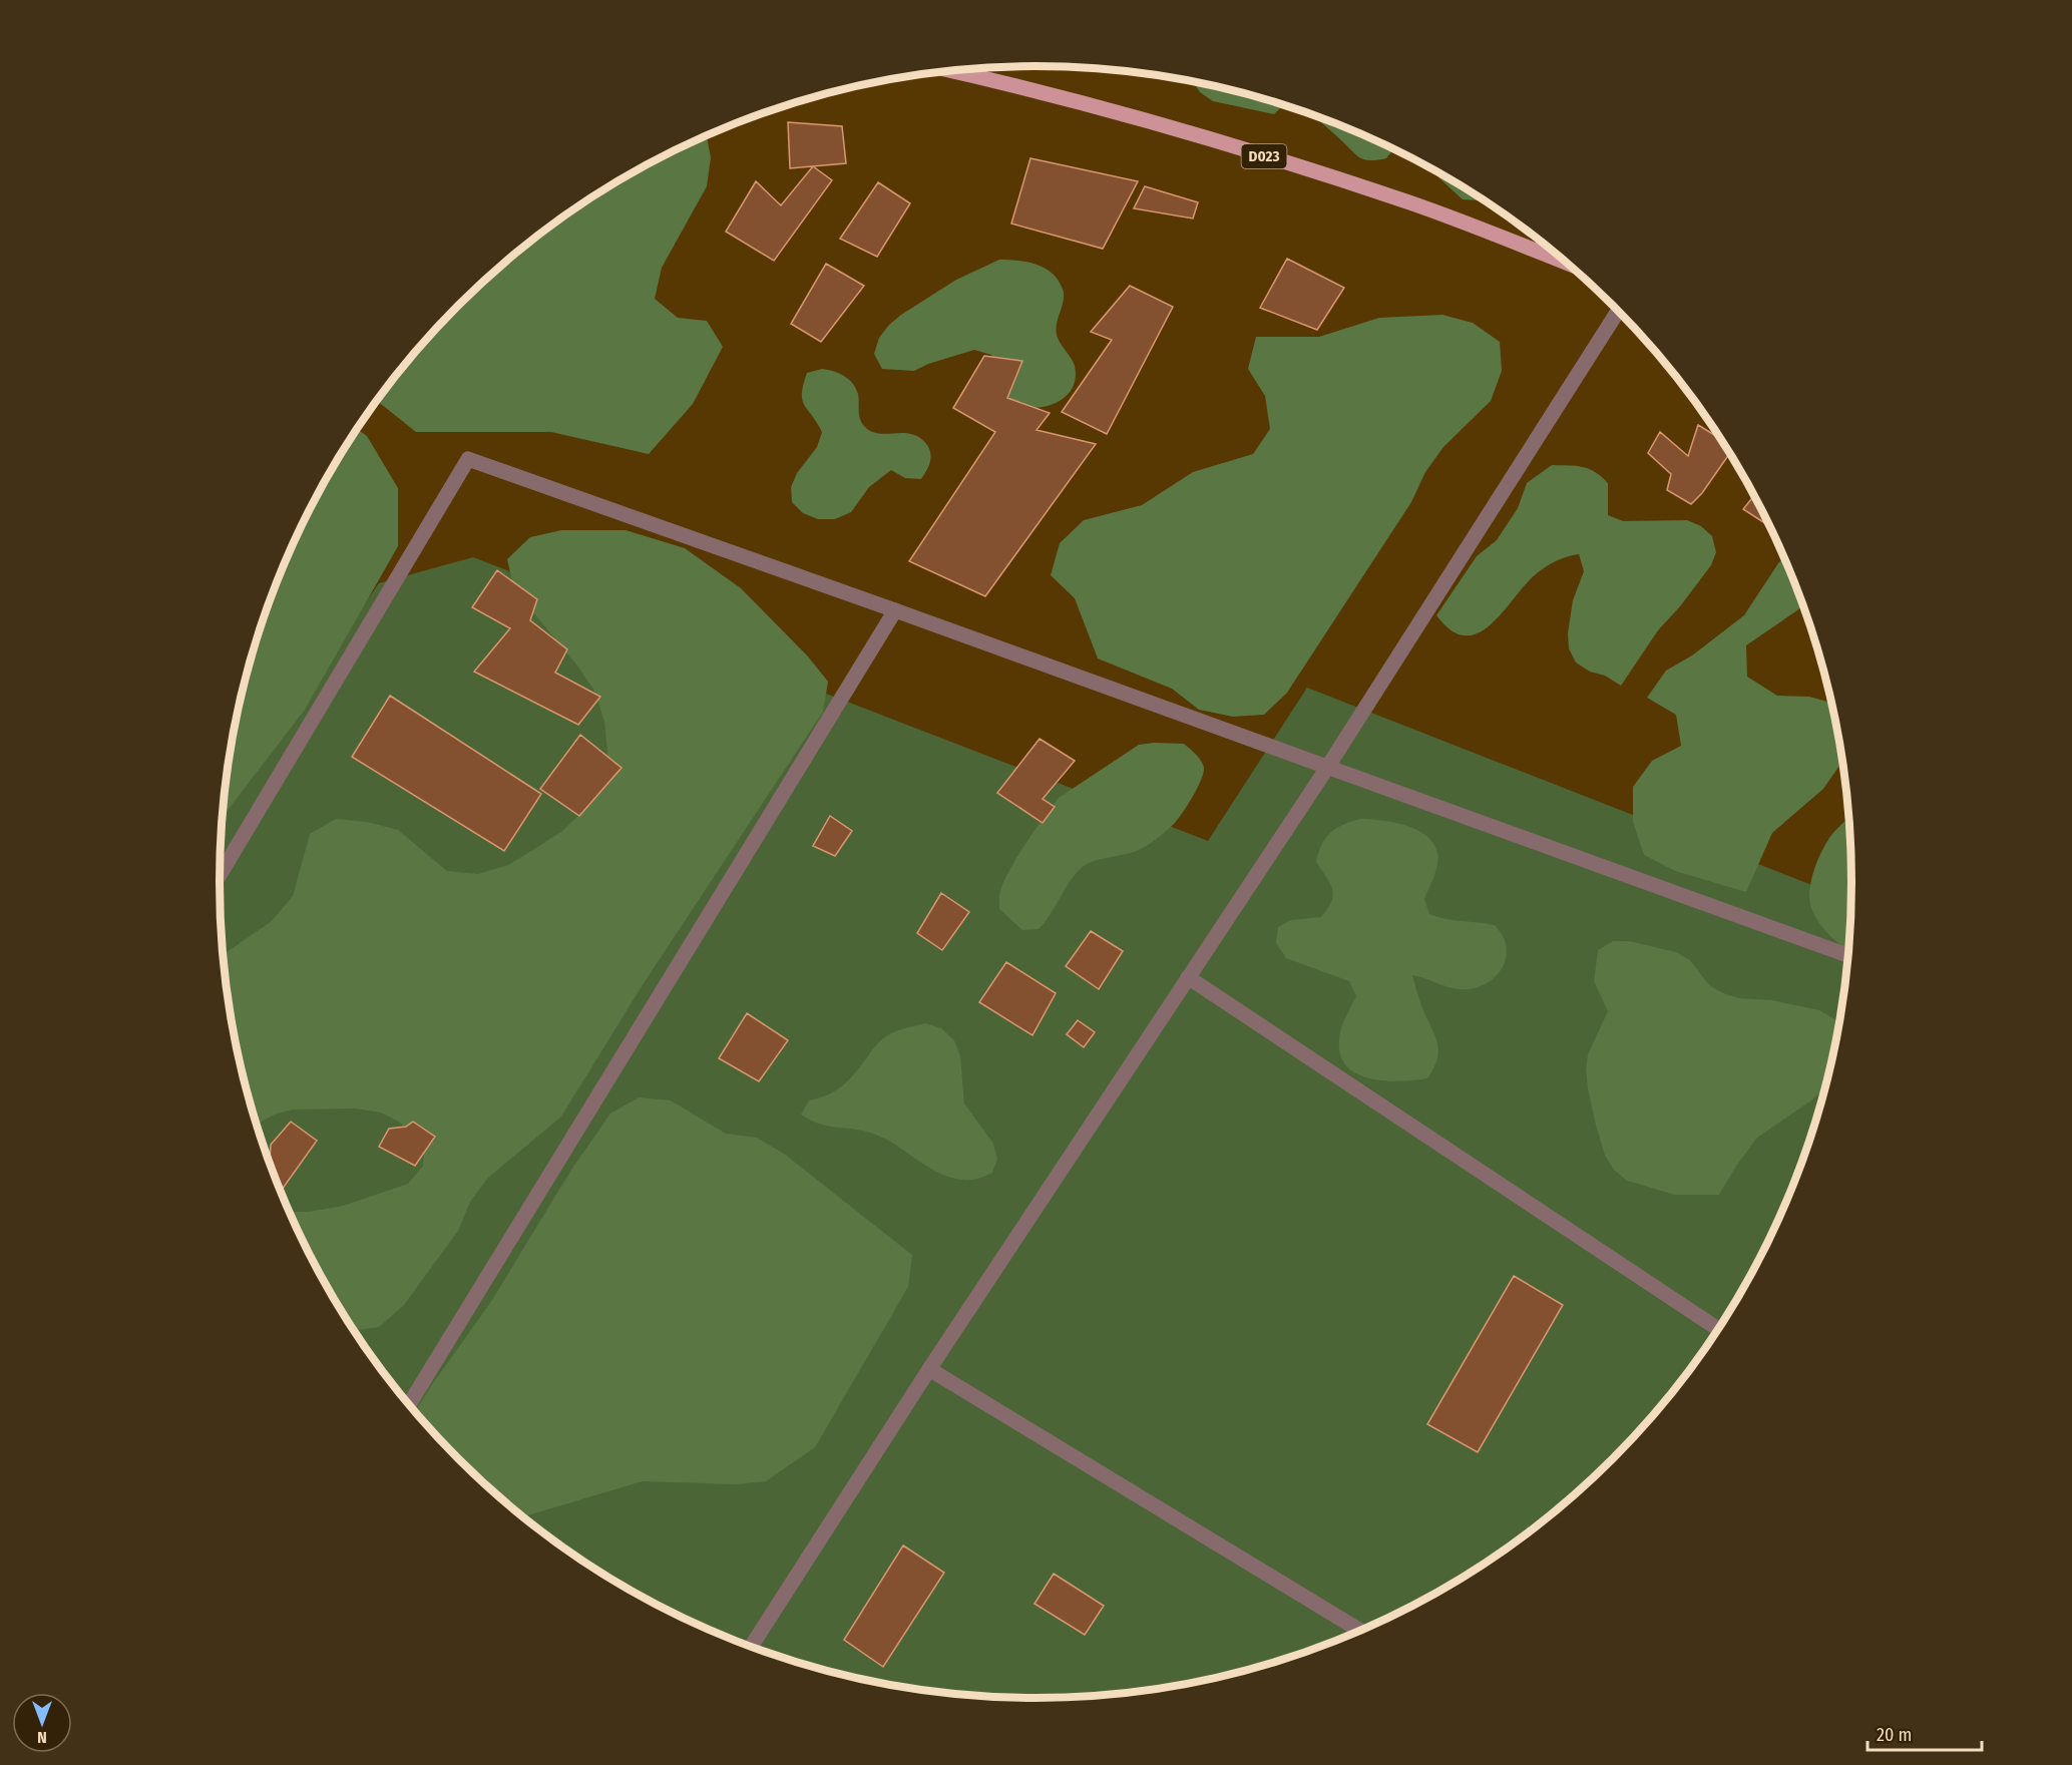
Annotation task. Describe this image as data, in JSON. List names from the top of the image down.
{
  "streets": {
    "main road": ["D023"]
  },
  "scale_bar": "20 m",
  "north": "bottom"
}
